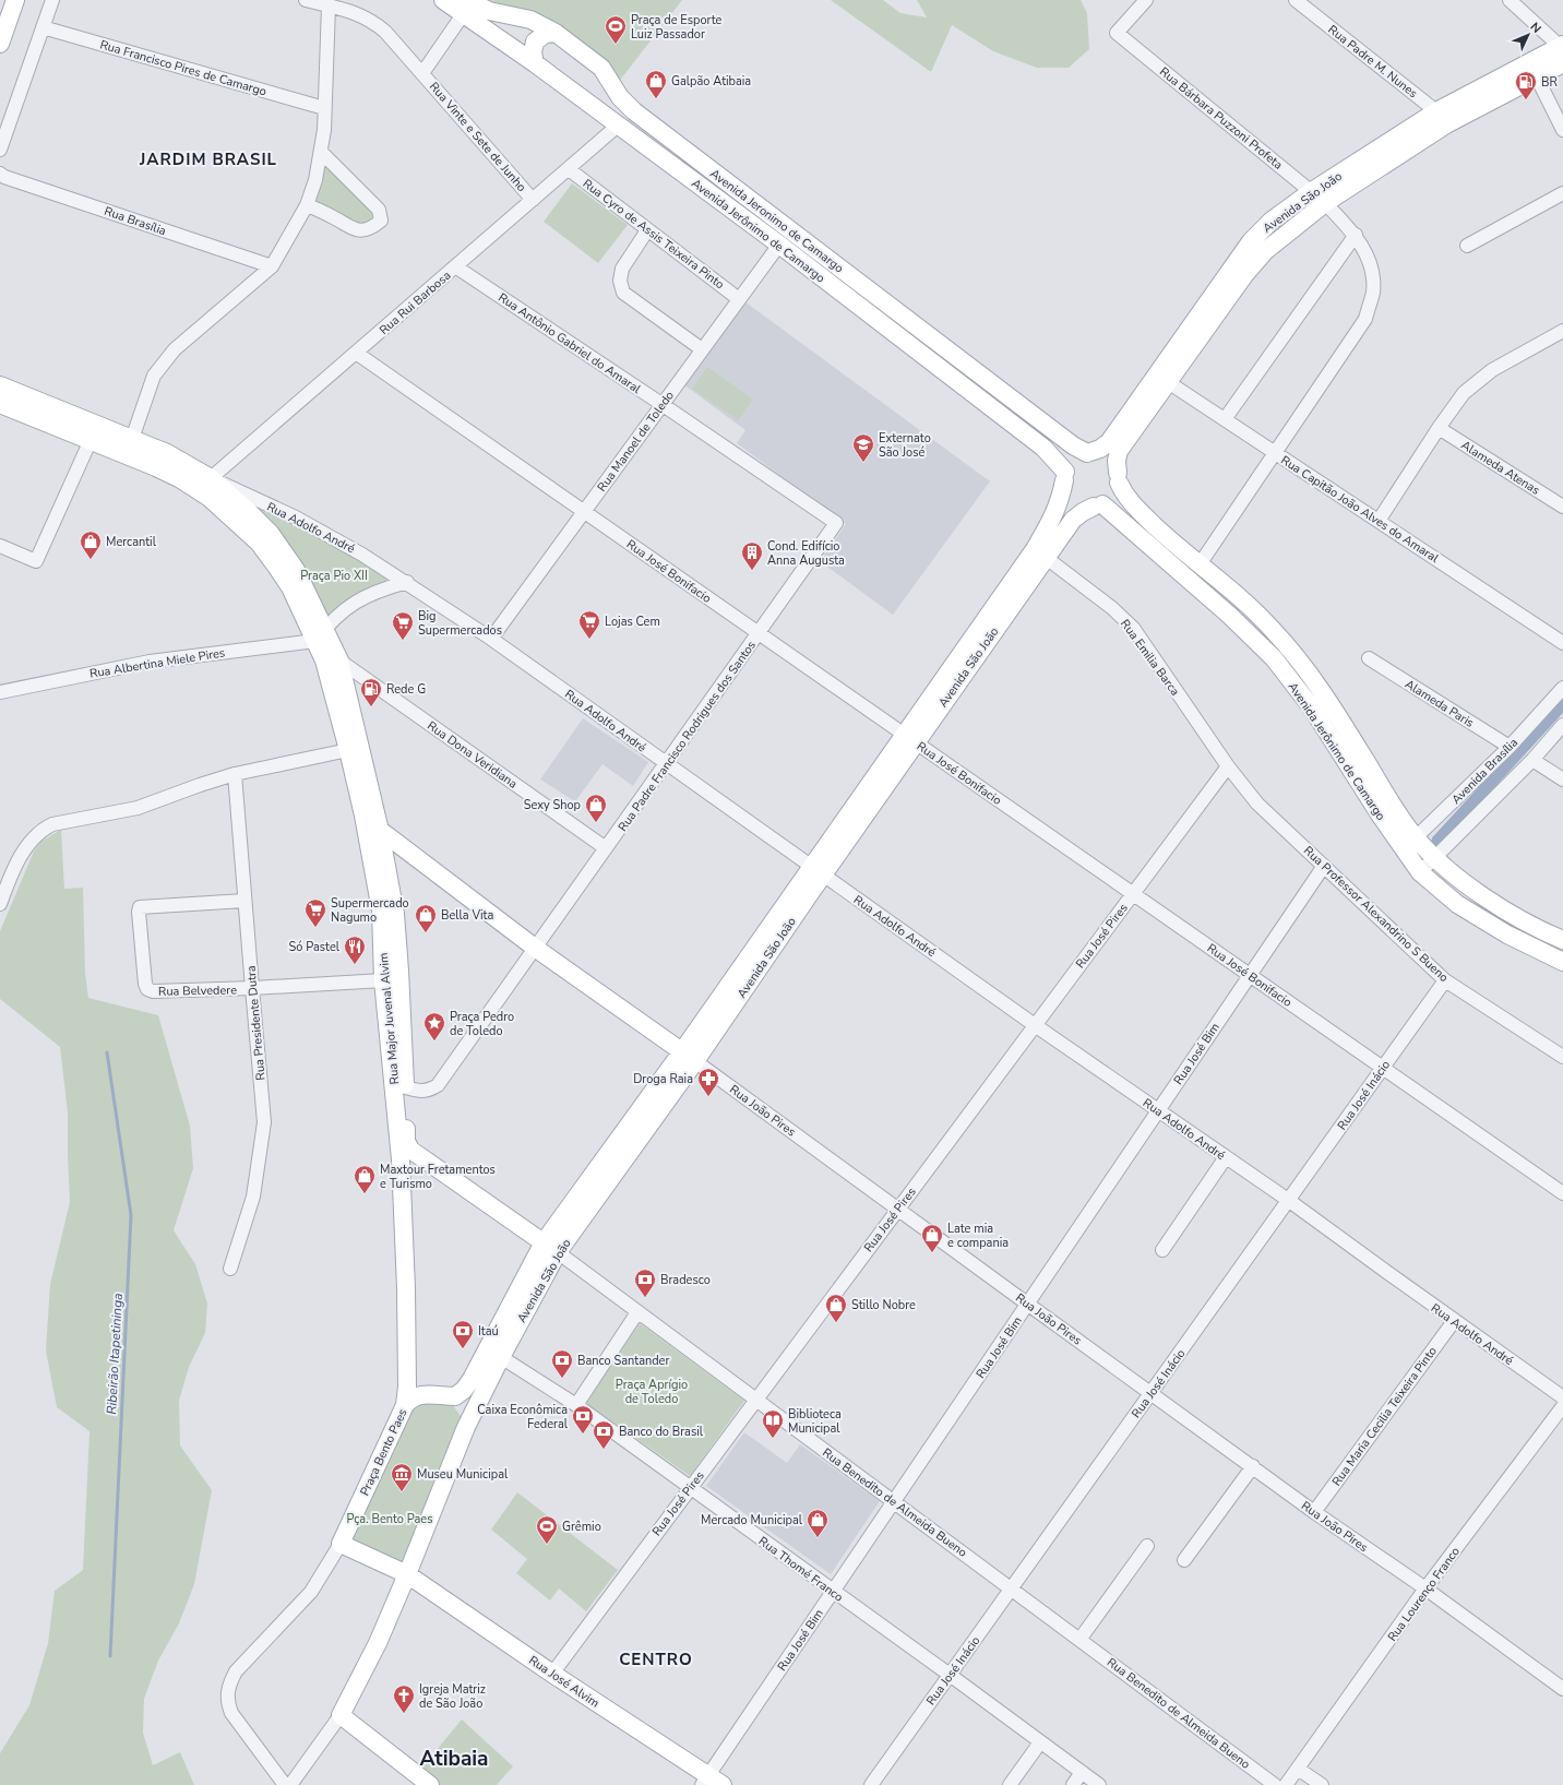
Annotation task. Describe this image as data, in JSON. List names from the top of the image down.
{
  "streets": {
    "main road": [
      "Avenida São João",
      "Avenida Jeronimo de Camargo",
      "Avenida Jerônimo de Camargo",
      "Rua Major Juvenal Alvim",
      "Rua João Pires",
      "Praça Bento Paes",
      "Rua Benedito de Almeida Bueno",
      "Rua José Alvim"
    ],
    "street": [
      "Rua Padre M. Nunes",
      "Rua Francisco Pires de Camargo",
      "Rua Bárbara Puzzoni Profeta",
      "Rua Vinte e Sete de Junho",
      "Rua Brasília",
      "Rua Cyro de Assis Teixeira Pinto",
      "Rua Rui Barbosa",
      "Rua Antônio Gabriel do Amaral",
      "Rua Manoel de Toledo",
      "Alameda Atenas",
      "Rua Capitão João Alves do Amaral",
      "Rua Adolfo André",
      "Rua José Bonifacio",
      "Rua Emilia Barca",
      "Rua Albertina Miele Pires",
      "Alameda Paris",
      "Rua Padre Francisco Rodrigues dos Santos",
      "Rua Dona Veridiana",
      "Avenida Brasília",
      "Rua Professor Alexandrino S Bueno",
      "Rua José Pires",
      "Rua Belvedere",
      "Rua Presidente Dutra",
      "Rua José Bim",
      "Rua José Inácio",
      "Rua Maria Cecilia Teixeira Pinto",
      "Rua Thomé Franco",
      "Rua Lourenço Franco"
    ]
  },
  "crossings": [
    ["Rua Padre M. Nunes", "Avenida São João"],
    ["Rua Bárbara Puzzoni Profeta", "Avenida São João"],
    ["Rua Bárbara Puzzoni Profeta", "Avenida Jerônimo de Camargo"],
    ["Rua Bárbara Puzzoni Profeta", "Rua Capitão João Alves do Amaral"],
    ["Rua Vinte e Sete de Junho", "Rua Rui Barbosa"],
    ["Avenida São João", "Avenida Jeronimo de Camargo"],
    ["Avenida São João", "Avenida Jerônimo de Camargo"],
    ["Avenida São João", "Rua Capitão João Alves do Amaral"],
    ["Avenida São João", "Rua Adolfo André"],
    ["Avenida São João", "Rua José Bonifacio"],
    ["Avenida São João", "Rua Emilia Barca"],
    ["Avenida São João", "Rua João Pires"],
    ["Avenida São João", "Praça Bento Paes"],
    ["Avenida São João", "Rua Benedito de Almeida Bueno"],
    ["Avenida São João", "Rua Thomé Franco"],
    ["Avenida Jeronimo de Camargo", "Avenida Jerônimo de Camargo"],
    ["Avenida Jerônimo de Camargo", "Rua Rui Barbosa"],
    ["Avenida Jerônimo de Camargo", "Rua Manoel de Toledo"],
    ["Avenida Jerônimo de Camargo", "Avenida Brasília"],
    ["Rua Cyro de Assis Teixeira Pinto", "Rua Rui Barbosa"],
    ["Rua Cyro de Assis Teixeira Pinto", "Rua Manoel de Toledo"],
    ["Rua Rui Barbosa", "Rua Antônio Gabriel do Amaral"],
    ["Rua Rui Barbosa", "Rua Adolfo André"],
    ["Rua Rui Barbosa", "Rua José Bonifacio"],
    ["Rua Antônio Gabriel do Amaral", "Rua Manoel de Toledo"],
    ["Rua Antônio Gabriel do Amaral", "Rua Padre Francisco Rodrigues dos Santos"],
    ["Rua Manoel de Toledo", "Rua Adolfo André"],
    ["Rua Manoel de Toledo", "Rua José Bonifacio"],
    ["Rua Adolfo André", "Rua Padre Francisco Rodrigues dos Santos"],
    ["Rua Adolfo André", "Rua José Pires"],
    ["Rua Adolfo André", "Rua José Bim"],
    ["Rua Adolfo André", "Rua José Inácio"],
    ["Rua Adolfo André", "Rua Maria Cecilia Teixeira Pinto"],
    ["Rua José Bonifacio", "Rua Padre Francisco Rodrigues dos Santos"],
    ["Rua José Bonifacio", "Rua José Pires"],
    ["Rua José Bonifacio", "Rua José Bim"],
    ["Rua José Bonifacio", "Rua José Inácio"],
    ["Rua Emilia Barca", "Rua Professor Alexandrino S Bueno"],
    ["Rua Emilia Barca", "Rua José Pires"],
    ["Rua Albertina Miele Pires", "Rua Major Juvenal Alvim"],
    ["Alameda Paris", "Avenida Brasília"],
    ["Rua Padre Francisco Rodrigues dos Santos", "Rua Dona Veridiana"],
    ["Rua Padre Francisco Rodrigues dos Santos", "Rua Major Juvenal Alvim"],
    ["Rua Padre Francisco Rodrigues dos Santos", "Rua João Pires"],
    ["Rua Dona Veridiana", "Rua Major Juvenal Alvim"],
    ["Rua Professor Alexandrino S Bueno", "Rua José Pires"],
    ["Rua Professor Alexandrino S Bueno", "Rua José Bim"],
    ["Rua Professor Alexandrino S Bueno", "Rua José Inácio"],
    ["Rua José Pires", "Rua João Pires"],
    ["Rua José Pires", "Rua Benedito de Almeida Bueno"],
    ["Rua José Pires", "Rua Thomé Franco"],
    ["Rua José Pires", "Rua José Alvim"],
    ["Rua Belvedere", "Rua Presidente Dutra"],
    ["Rua Major Juvenal Alvim", "Praça Bento Paes"],
    ["Rua Major Juvenal Alvim", "Rua Benedito de Almeida Bueno"],
    ["Rua José Bim", "Rua João Pires"],
    ["Rua José Bim", "Rua Benedito de Almeida Bueno"],
    ["Rua José Bim", "Rua Thomé Franco"],
    ["Rua José Bim", "Rua José Alvim"],
    ["Rua José Inácio", "Rua João Pires"],
    ["Rua José Inácio", "Rua Benedito de Almeida Bueno"],
    ["Rua José Inácio", "Rua Thomé Franco"],
    ["Rua João Pires", "Rua Maria Cecilia Teixeira Pinto"],
    ["Rua João Pires", "Rua Lourenço Franco"]
  ],
  "districts": ["JARDIM BRASIL", "CENTRO", "Atibaia"],
  "water": ["Ribeirão Itapetininga"],
  "parks": ["Praça Pio XII", "Praça Aprígio de Toledo", "Pça. Bento Paes"],
  "places": {
    "sports": ["Praça de Esporte Luiz Passador", "Grêmio"],
    "shop": [
      "Galpão Atibaia",
      "Mercantil",
      "Sexy Shop",
      "Bella Vita",
      "Maxtour Fretamentos e Turismo",
      "Late mia e compania",
      "Stillo Nobre",
      "Mercado Municipal"
    ],
    "fuel station": ["BR", "Rede G"],
    "school or university": ["Externato São José"],
    "building": ["Cond. Edifício Anna Augusta"],
    "supermarket": ["Lojas Cem", "Big Supermercados", "Supermercado Nagumo"],
    "restaurant": ["Só Pastel"],
    "place": ["Praça Pedro de Toledo"],
    "pharmacy": ["Droga Raia"],
    "bank": [
      "Bradesco",
      "Itaú",
      "Banco Santander",
      "Caixa Econômica Federal",
      "Banco do Brasil"
    ],
    "library": ["Biblioteca Municipal"],
    "museum": ["Museu Municipal"],
    "church": ["Igreja Matriz de São João"]
  },
  "north": "top right"
}
